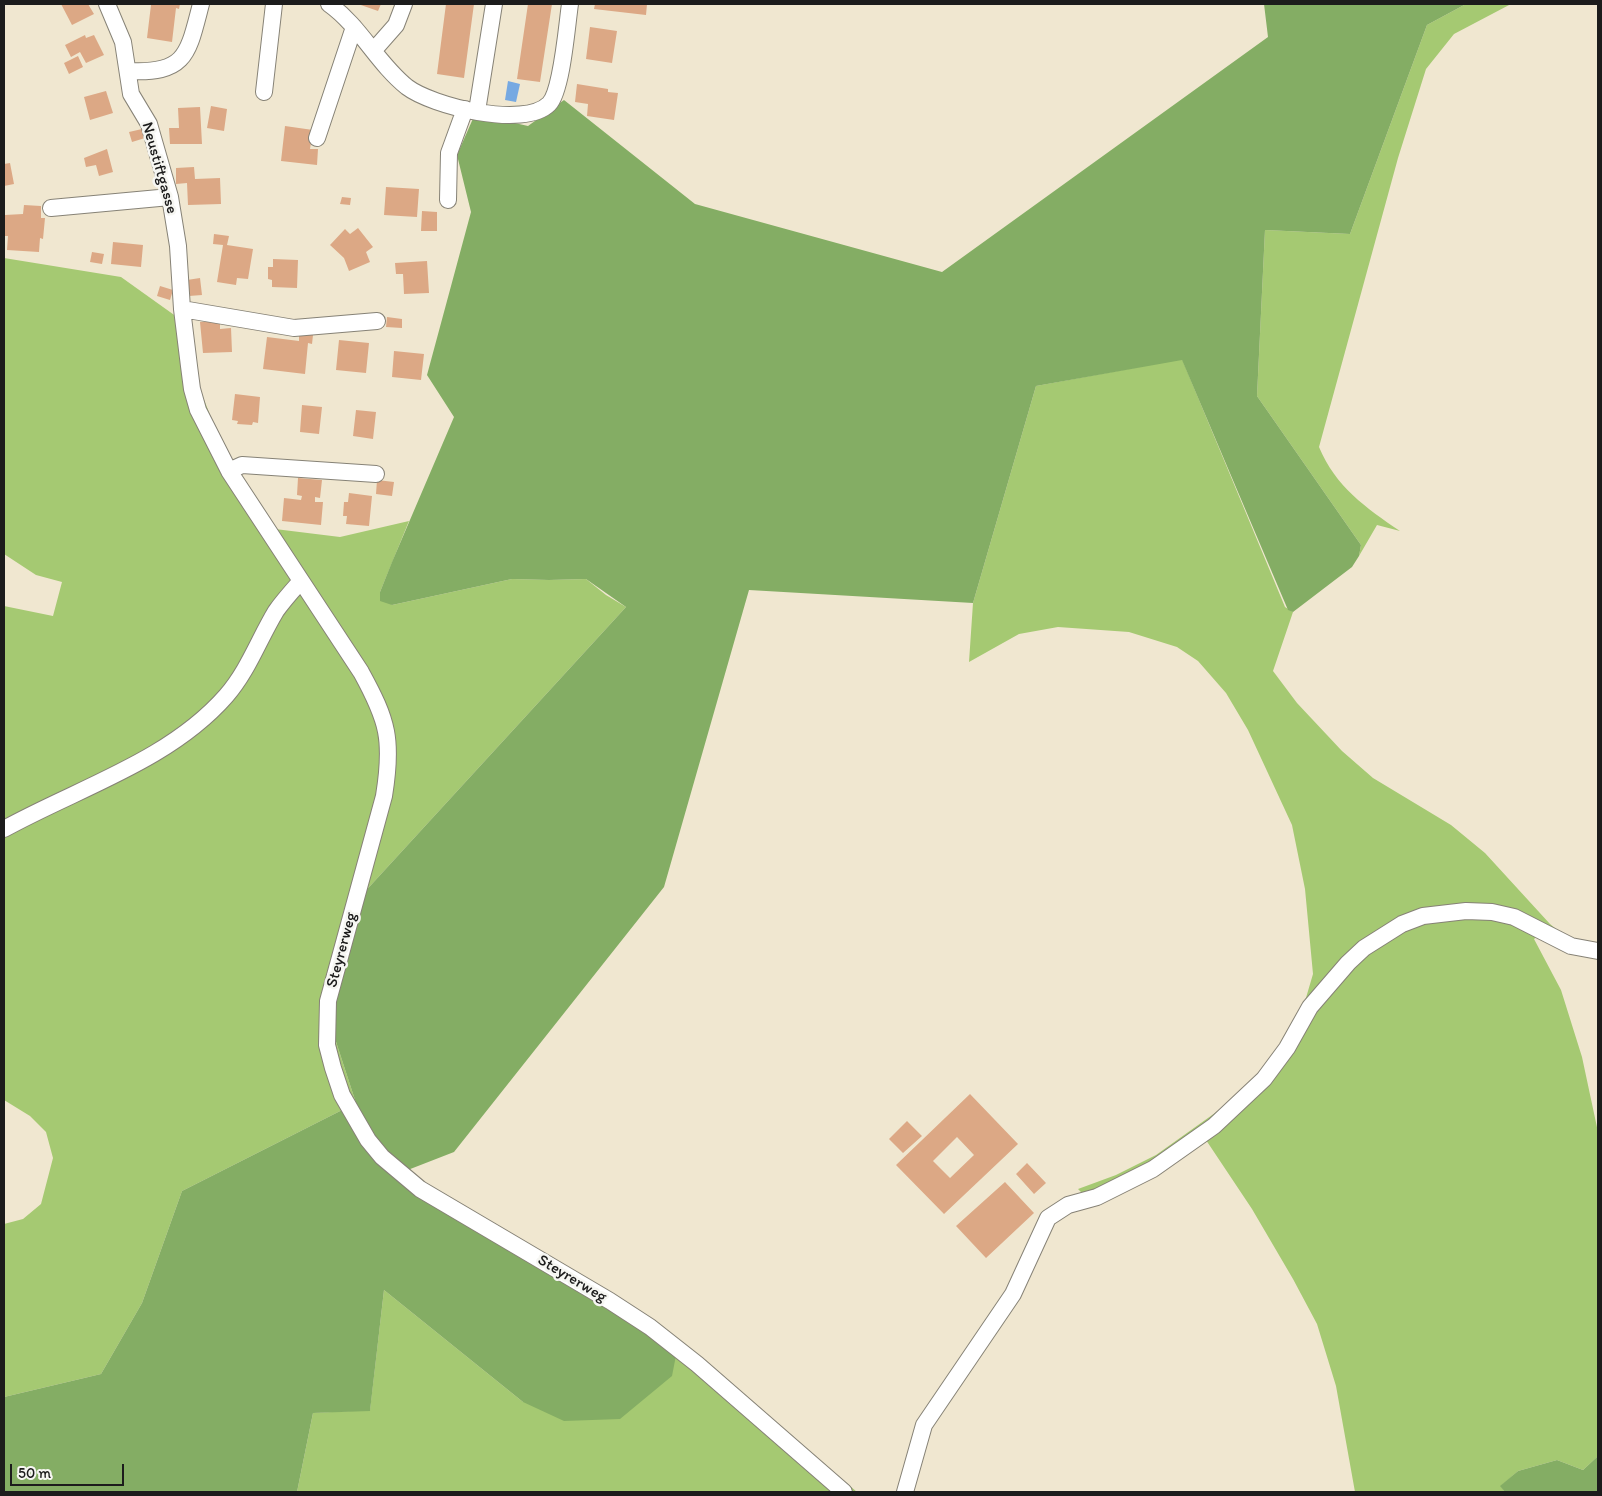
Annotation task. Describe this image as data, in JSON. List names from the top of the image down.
{
  "streets": {
    "street": ["Neustiftgasse", "Steyrerweg"]
  },
  "crossings": [
    ["Neustiftgasse", "Steyrerweg"]
  ],
  "scale_bar": "50 m"
}
